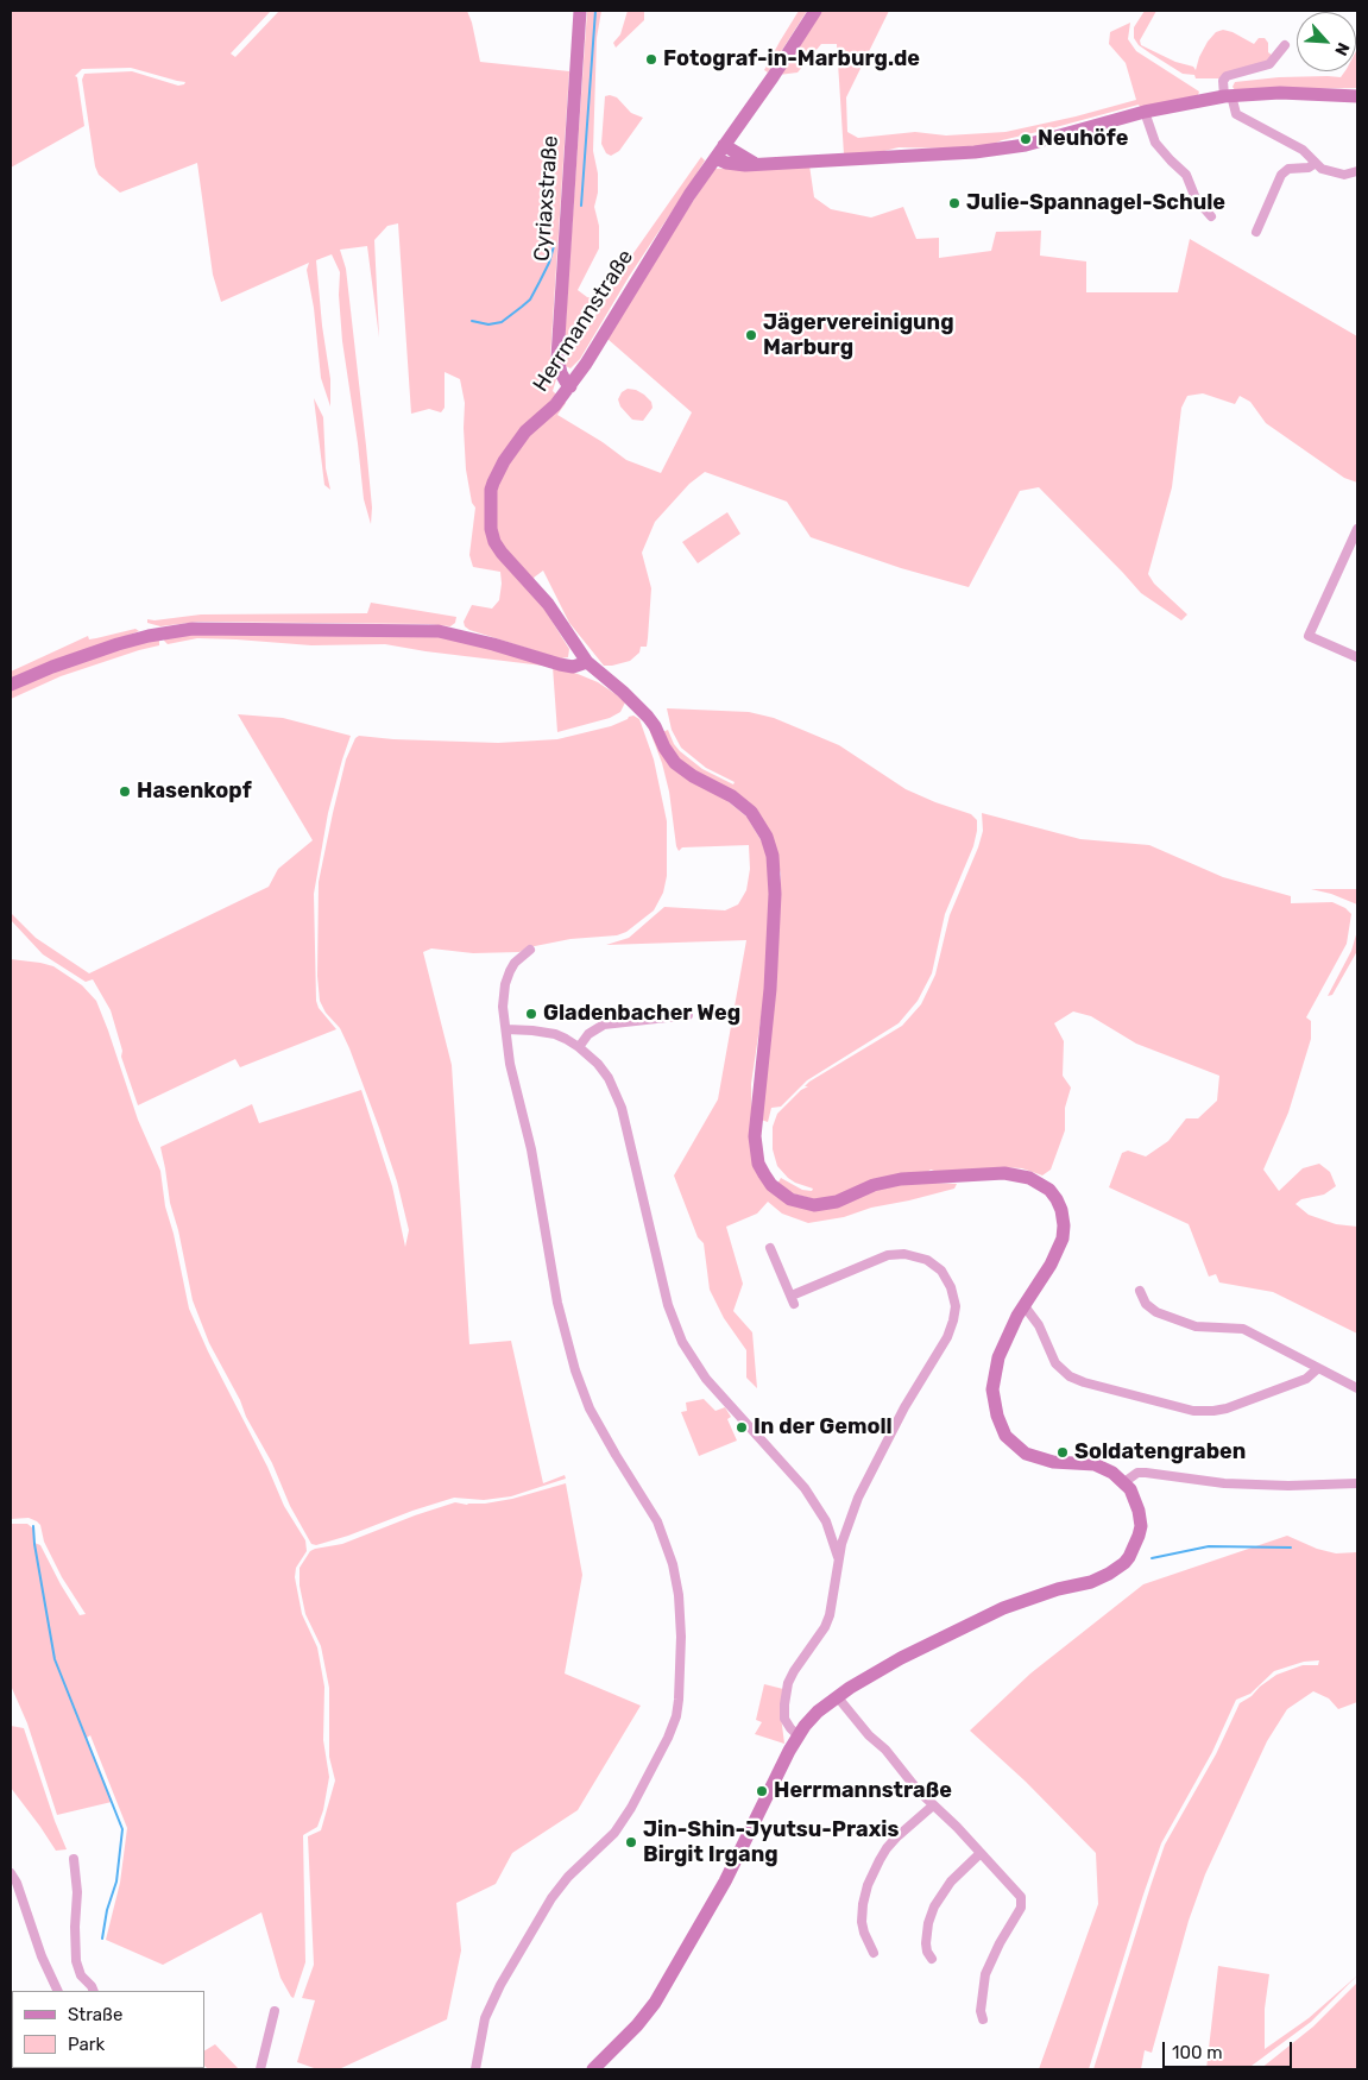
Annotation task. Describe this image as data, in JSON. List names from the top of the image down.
{
  "streets": {
    "street": ["Cyriaxstraße", "Herrmannstraße"]
  },
  "crossings": [
    ["Cyriaxstraße", "Herrmannstraße"]
  ],
  "places": [
    "Fotograf-in-Marburg.de",
    "Neuhöfe",
    "Julie-Spannagel-Schule",
    "Jägervereinigung Marburg",
    "Hasenkopf",
    "Gladenbacher Weg",
    "In der Gemoll",
    "Soldatengraben",
    "Herrmannstraße",
    "Jin-Shin-Jyutsu-Praxis Birgit Irgang"
  ],
  "legend": ["Straße", "Park"],
  "scale_bar": "100 m",
  "north": "bottom right"
}
